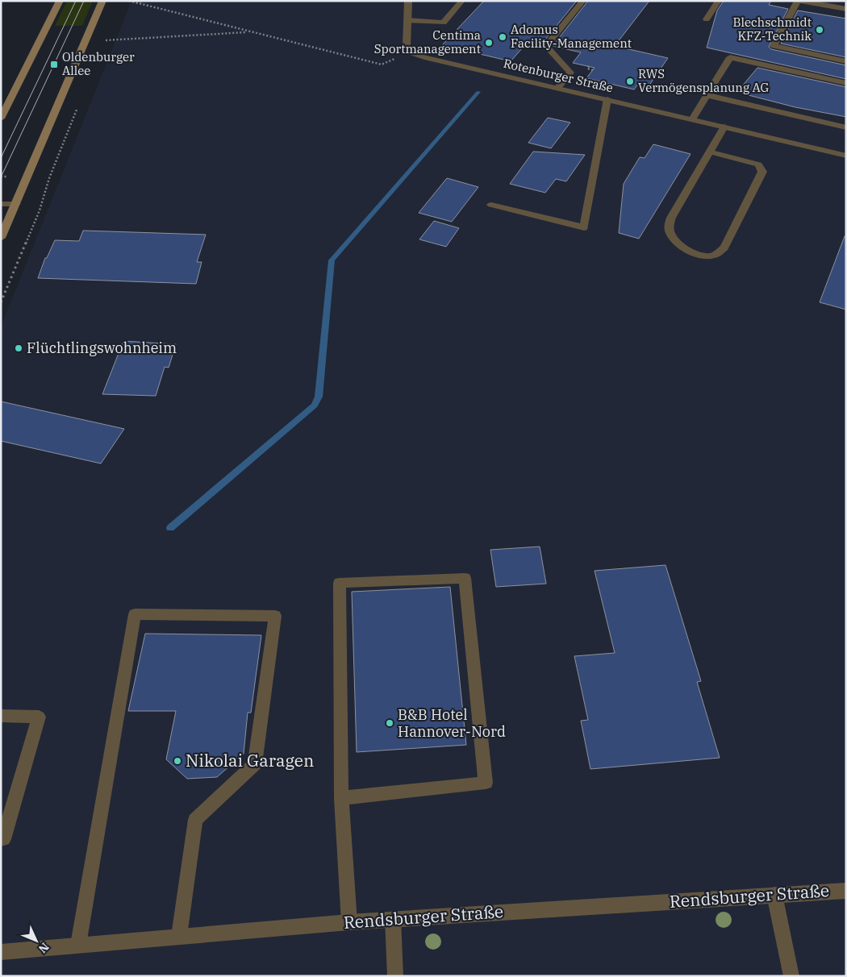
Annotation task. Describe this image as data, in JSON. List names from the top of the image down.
{
  "streets": {
    "street": ["Rotenburger Straße", "Rendsburger Straße"]
  },
  "places": {
    "other": [
      "Blechschmidt KFZ-Technik",
      "Adomus Facility-Management",
      "Centima Sportmanagement",
      "RWS Vermögensplanung AG",
      "Flüchtlingswohnheim",
      "B&B Hotel Hannover-Nord",
      "Nikolai Garagen"
    ],
    "transit": ["Oldenburger Allee"]
  },
  "north": "bottom right"
}
